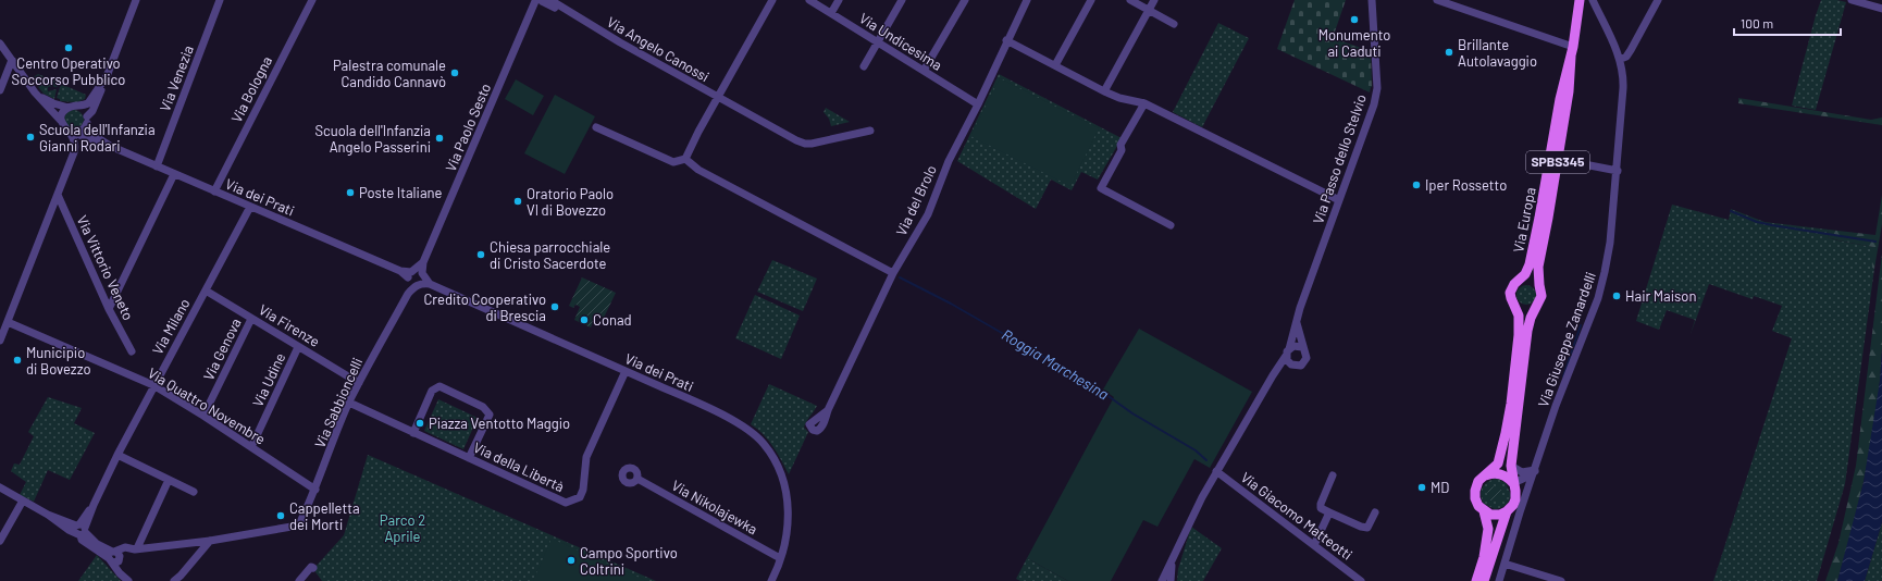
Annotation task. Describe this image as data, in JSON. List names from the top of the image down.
{
  "streets": {
    "main road": ["SPBS345", "Via Europa"],
    "street": [
      "Via Undicesima",
      "Via Angelo Canossi",
      "Via Venezia",
      "Via Bologna",
      "Via Paolo Sesto",
      "Via Passo dello Stelvio",
      "Via dei Prati",
      "Via del Brolo",
      "Via Vittorio Veneto",
      "Via Firenze",
      "Via Milano",
      "Via Giuseppe Zanardelli",
      "Via Genova",
      "Via Udine",
      "Via Sabbioncelli",
      "Via Quattro Novembre",
      "Via della Libertà",
      "Via Nikolajewka",
      "Via Giacomo Matteotti"
    ]
  },
  "crossings": [
    ["Via Undicesima", "Via del Brolo"],
    ["Via Angelo Canossi", "Via Paolo Sesto"],
    ["Via Venezia", "Via dei Prati"],
    ["Via Bologna", "Via dei Prati"],
    ["Via Paolo Sesto", "Via dei Prati"],
    ["Via Paolo Sesto", "Via Sabbioncelli"],
    ["Via Passo dello Stelvio", "Via Giacomo Matteotti"],
    ["Via dei Prati", "Via Milano"],
    ["Via dei Prati", "Via Sabbioncelli"],
    ["Via dei Prati", "Via della Libertà"],
    ["Via dei Prati", "Via Nikolajewka"],
    ["Via Europa", "Via Giuseppe Zanardelli"],
    ["Via Firenze", "Via Milano"],
    ["Via Firenze", "Via Genova"],
    ["Via Firenze", "Via Udine"],
    ["Via Firenze", "Via Sabbioncelli"],
    ["Via Milano", "Via Quattro Novembre"],
    ["Via Genova", "Via Quattro Novembre"],
    ["Via Udine", "Via Quattro Novembre"],
    ["Via Sabbioncelli", "Via Quattro Novembre"],
    ["Via Sabbioncelli", "Via della Libertà"]
  ],
  "water": ["Roggia Marchesina"],
  "parks": ["Parco 2 Aprile"],
  "places": [
    "Monumento ai Caduti",
    "Centro Operativo Soccorso Pubblico",
    "Brillante Autolavaggio",
    "Palestra comunale Candido Cannavò",
    "Scuola dell'Infanzia Gianni Rodari",
    "Scuola dell'Infanzia Angelo Passerini",
    "Iper Rossetto",
    "Poste Italiane",
    "Oratorio Paolo VI di Bovezzo",
    "Chiesa parrocchiale di Cristo Sacerdote",
    "Hair Maison",
    "Credito Cooperativo di Brescia",
    "Conad",
    "Municipio di Bovezzo",
    "Piazza Ventotto Maggio",
    "MD",
    "Cappelletta dei Morti",
    "Campo Sportivo Coltrini"
  ],
  "scale_bar": "100 m"
}
